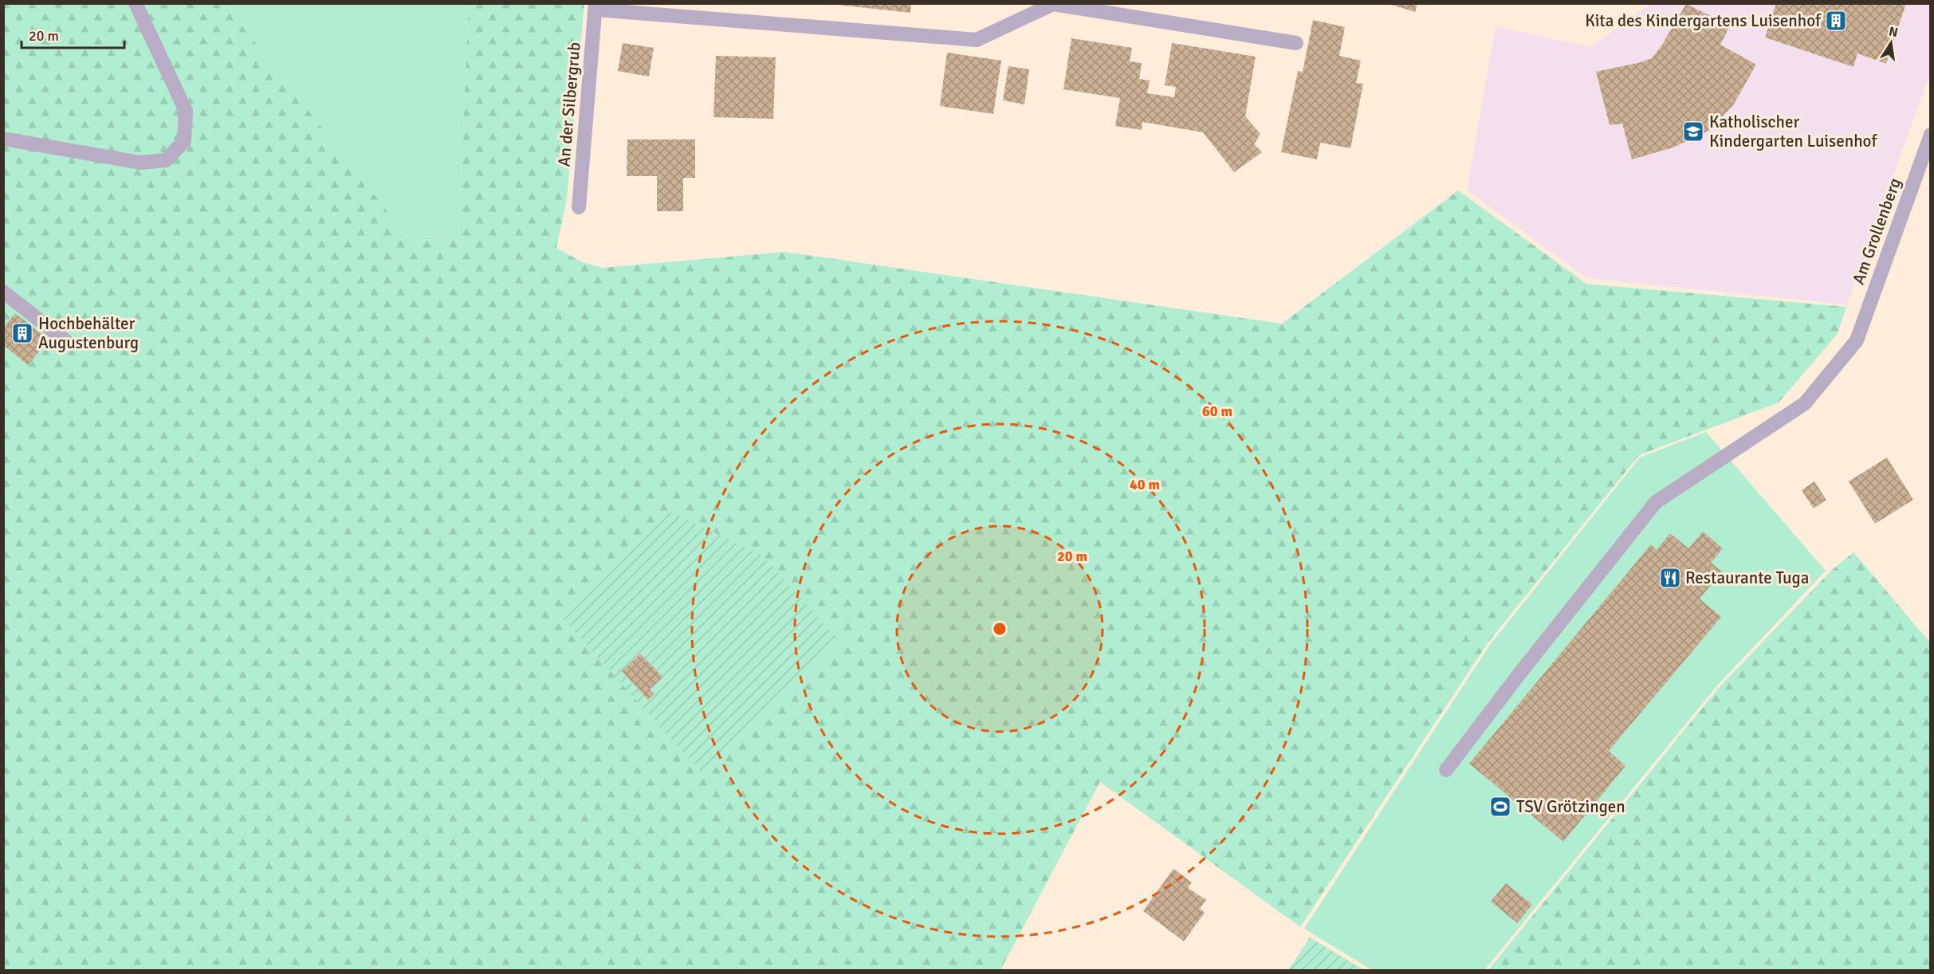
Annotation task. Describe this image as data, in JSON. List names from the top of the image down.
{
  "streets": {
    "street": ["An der Silbergrub", "Am Grollenberg"]
  },
  "places": {
    "building": ["Kita des Kindergartens Luisenhof", "Hochbehälter Augustenburg"],
    "school or university": ["Katholischer Kindergarten Luisenhof"],
    "restaurant": ["Restaurante Tuga"],
    "sports": ["TSV Grötzingen"]
  },
  "scale_bar": "20 m",
  "north": "top",
  "rings": ["60 m", "40 m", "20 m"]
}
